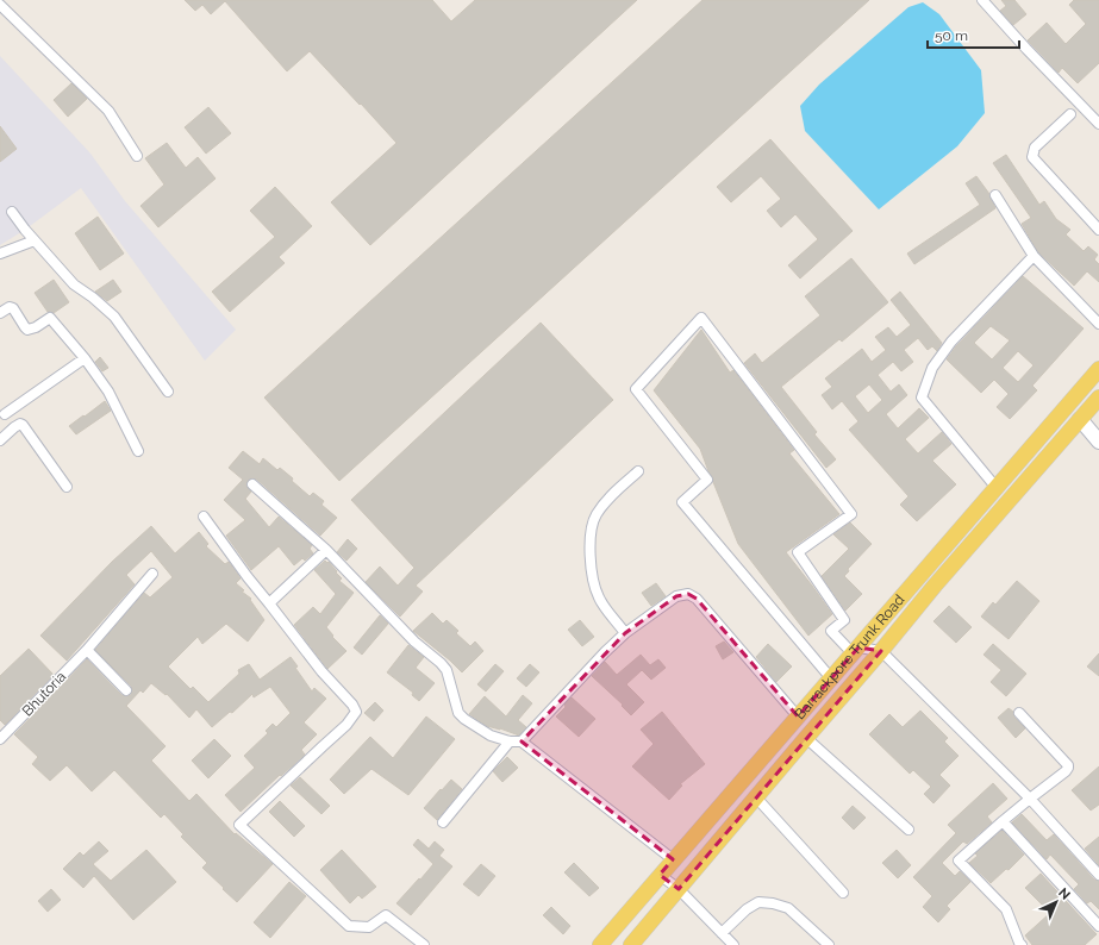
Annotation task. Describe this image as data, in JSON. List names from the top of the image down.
{
  "streets": {
    "main road": ["Barrackpore Trunk Road"],
    "street": ["Bhutoria"]
  },
  "scale_bar": "50 m",
  "north": "top right"
}
